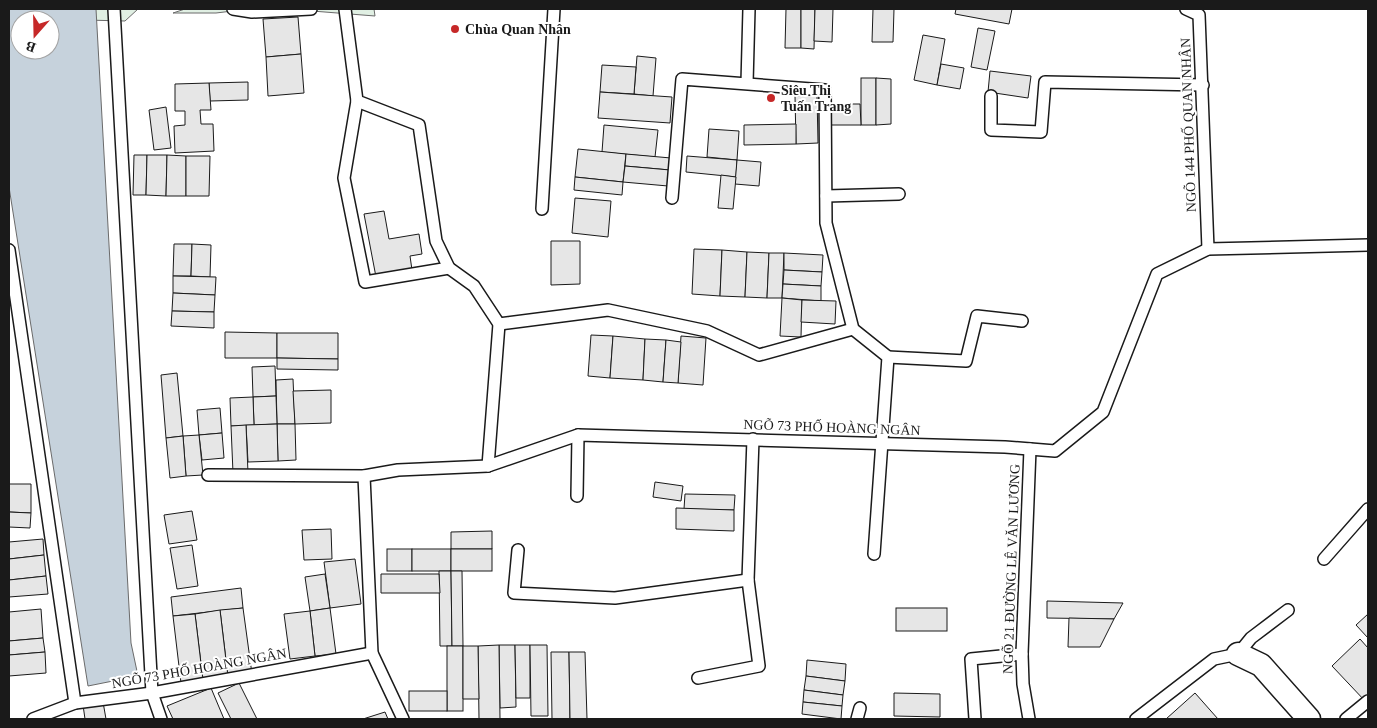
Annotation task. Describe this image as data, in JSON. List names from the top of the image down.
{
  "streets": {
    "lane": ["NGÕ 144 PHỐ QUAN NHÂN", "NGÕ 73 PHỐ HOÀNG NGÂN", "NGÕ 21 ĐƯỜNG LÊ VĂN LƯƠNG"]
  },
  "crossings": [
    ["NGÕ 144 PHỐ QUAN NHÂN", "NGÕ 73 PHỐ HOÀNG NGÂN"],
    ["NGÕ 73 PHỐ HOÀNG NGÂN", "NGÕ 21 ĐƯỜNG LÊ VĂN LƯƠNG"]
  ],
  "places": ["Chùa Quan Nhân", "Siêu Thị Tuấn Trang"],
  "north": "bottom"
}
